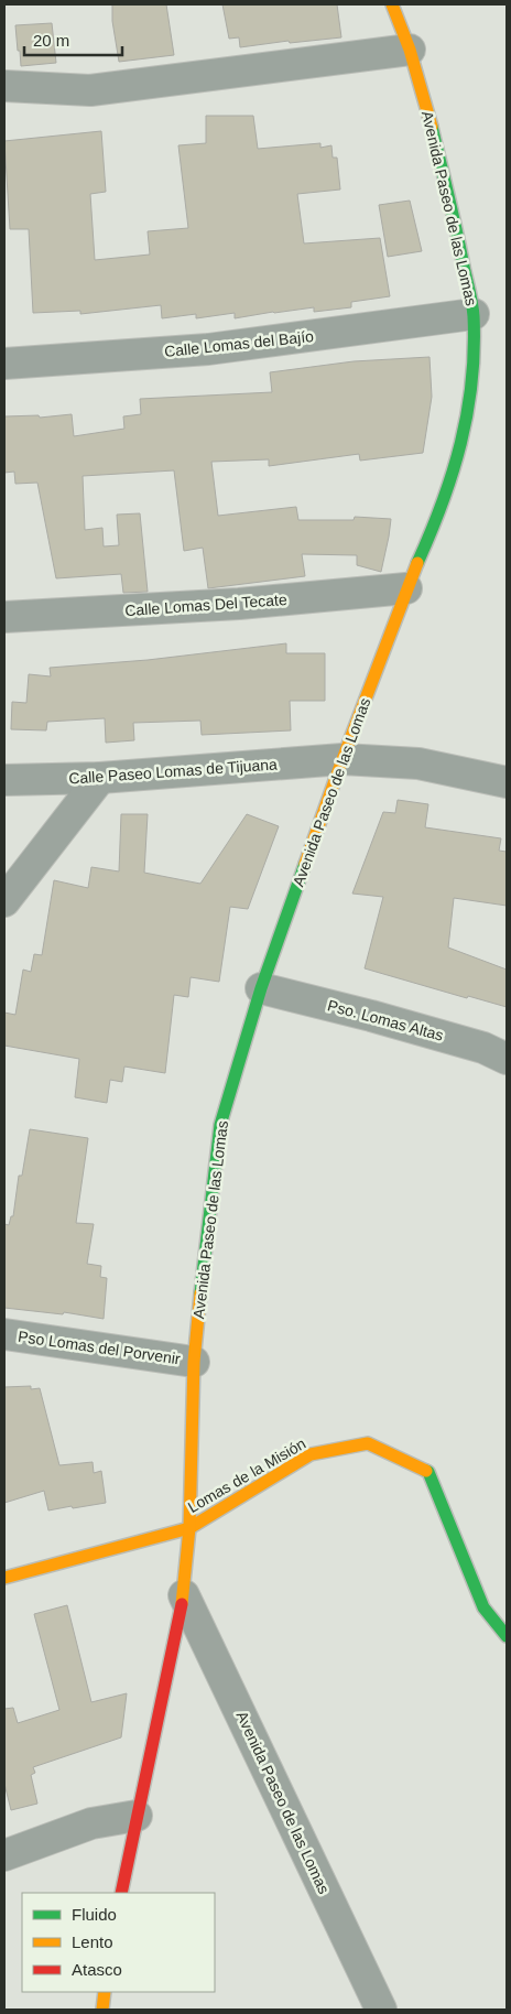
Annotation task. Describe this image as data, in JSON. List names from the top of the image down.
{
  "streets": {
    "street": [
      "Avenida Paseo de las Lomas",
      "Calle Lomas del Bajío",
      "Calle Lomas Del Tecate",
      "Calle Paseo Lomas de Tijuana",
      "Pso. Lomas Altas",
      "Pso Lomas del Porvenir",
      "Lomas de la Misión"
    ]
  },
  "crossings": [
    ["Avenida Paseo de las Lomas", "Calle Lomas del Bajío"],
    ["Avenida Paseo de las Lomas", "Calle Lomas Del Tecate"],
    ["Avenida Paseo de las Lomas", "Calle Paseo Lomas de Tijuana"],
    ["Avenida Paseo de las Lomas", "Pso. Lomas Altas"],
    ["Avenida Paseo de las Lomas", "Pso Lomas del Porvenir"],
    ["Avenida Paseo de las Lomas", "Lomas de la Misión"]
  ],
  "legend": ["Fluido", "Lento", "Atasco"],
  "scale_bar": "20 m"
}
